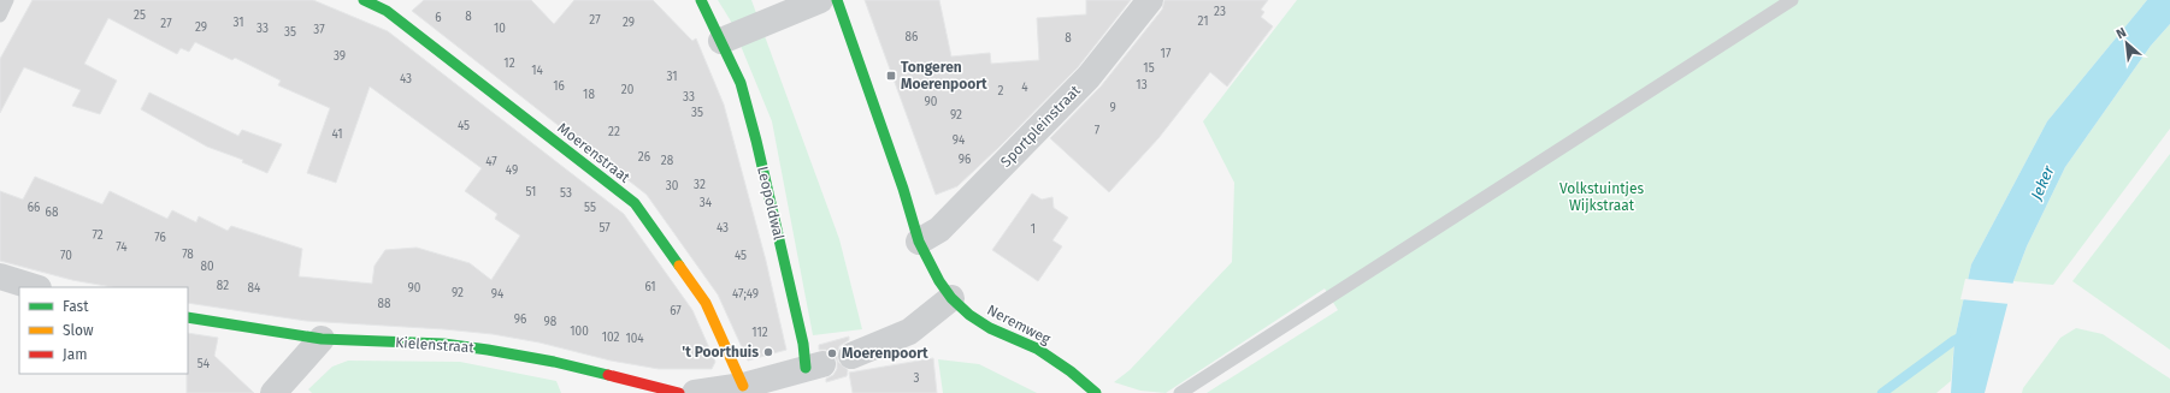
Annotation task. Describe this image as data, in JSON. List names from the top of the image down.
{
  "streets": {
    "street": [
      "Sportpleinstraat",
      "Moerenstraat",
      "Leopoldwal",
      "Neremweg",
      "Kielenstraat"
    ]
  },
  "water": ["Jeker"],
  "parks": ["Volkstuintjes Wijkstraat"],
  "places": {
    "transit": ["Tongeren Moerenpoort"],
    "other": ["'t Poorthuis", "Moerenpoort"]
  },
  "house_numbers": [
    "23",
    "25",
    "8",
    "6",
    "27",
    "21",
    "31",
    "29",
    "27",
    "29",
    "33",
    "10",
    "37",
    "35",
    "86",
    "8",
    "17",
    "39",
    "12",
    "15",
    "14",
    "31",
    "43",
    "13",
    "16",
    "4",
    "20",
    "2",
    "18",
    "33",
    "90",
    "9",
    "35",
    "92",
    "45",
    "7",
    "22",
    "41",
    "94",
    "26",
    "96",
    "28",
    "47",
    "49",
    "32",
    "30",
    "51",
    "53",
    "34",
    "66",
    "55",
    "68",
    "57",
    "43",
    "1",
    "72",
    "76",
    "74",
    "78",
    "70",
    "45",
    "80",
    "82",
    "61",
    "84",
    "90",
    "92",
    "94",
    "47;49",
    "88",
    "67",
    "96",
    "98",
    "100",
    "112",
    "102",
    "104",
    "54",
    "3"
  ],
  "legend": ["Fast", "Slow", "Jam"],
  "north": "top left"
}
